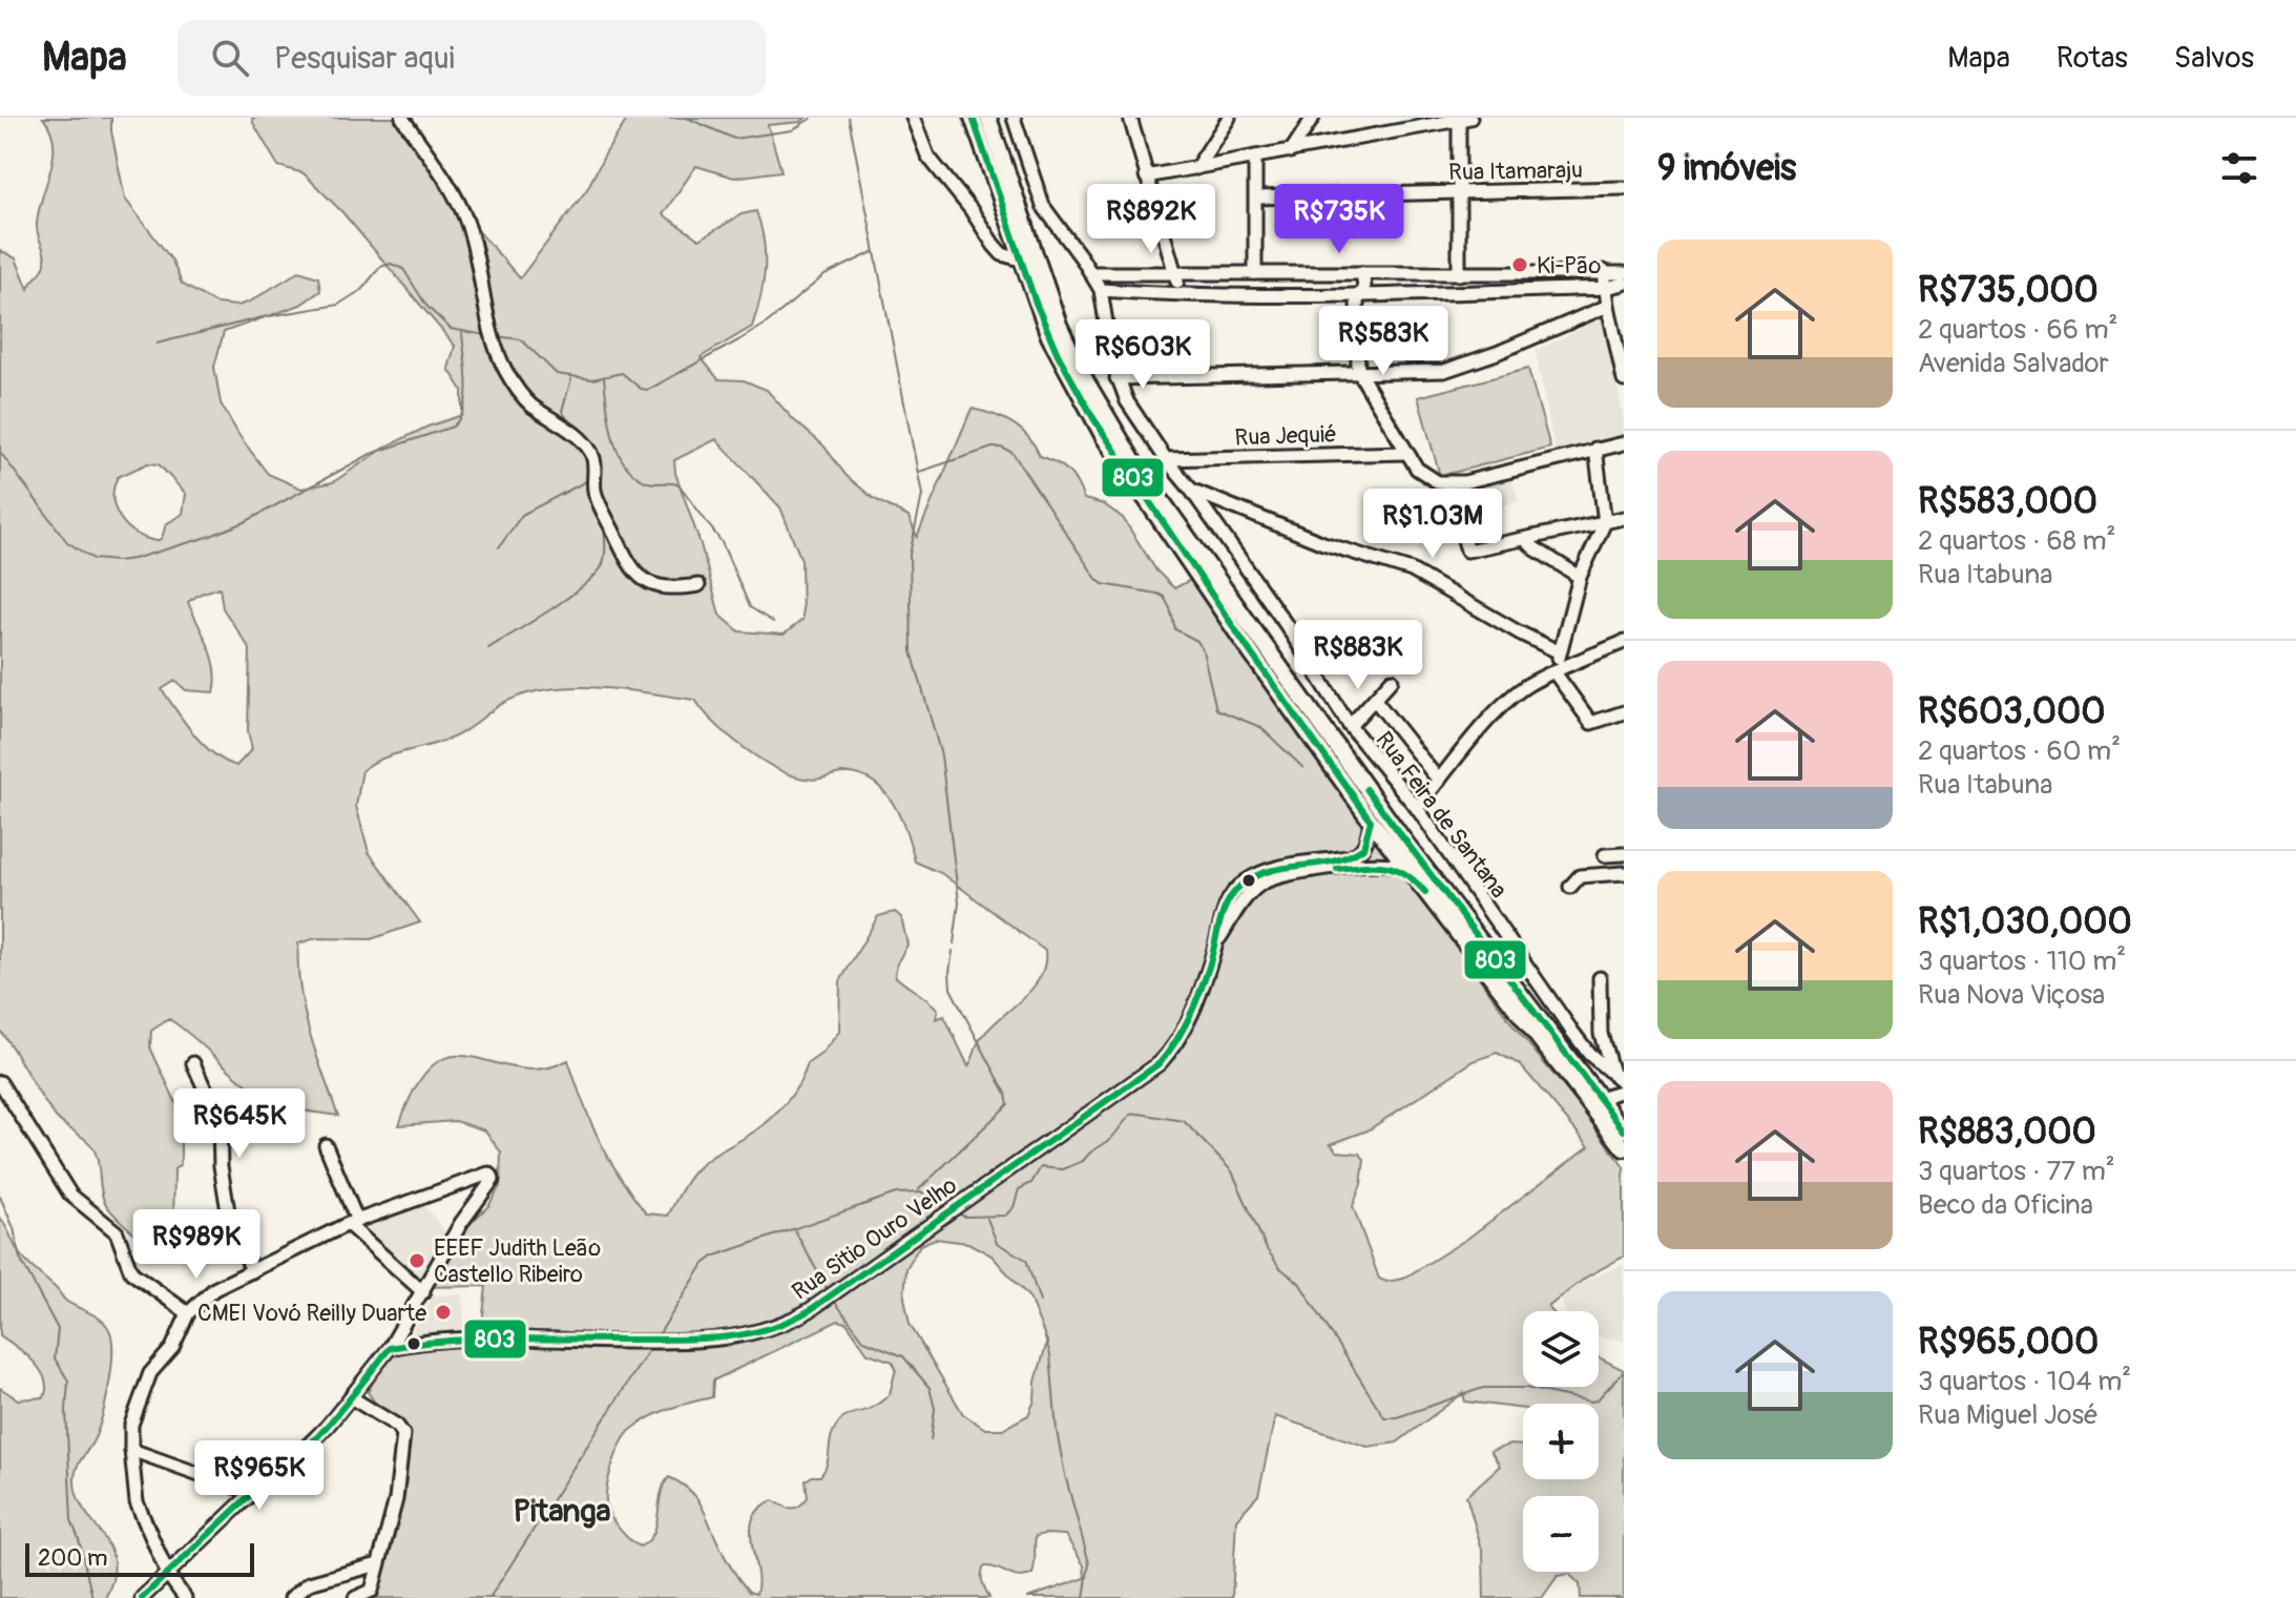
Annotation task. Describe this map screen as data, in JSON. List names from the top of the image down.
{
  "streets": {
    "street": [
      "Rua Itamaraju",
      "Rua Jequié",
      "Rua Feira de Santana",
      "Rua Sitio Ouro Velho"
    ]
  },
  "crossings": [
    ["Rua Jequié", "Rua Feira de Santana"]
  ],
  "districts": ["Pitanga"],
  "places": ["Ki-Pão", "EEEF Judith Leão Castello Ribeiro", "CMEI Vovó Reilly Duarte"],
  "lines": ["transit line 803"],
  "scale_bar": "200 m",
  "page": {
    "header": "Mapa",
    "search": "Pesquisar aqui",
    "nav": ["Mapa", "Rotas", "Salvos"],
    "heading": "9 imóveis",
    "price": [
      "R$892K",
      "R$735K",
      "R$583K",
      "R$603K",
      "R$1.03M",
      "R$883K",
      "R$645K",
      "R$989K",
      "R$965K"
    ],
    "list": [
      {
        "name": "R$735,000",
        "note": "2 quartos · 66 m² · Avenida Salvador"
      },
      {
        "name": "R$583,000",
        "note": "2 quartos · 68 m² · Rua Itabuna"
      },
      {
        "name": "R$603,000",
        "note": "2 quartos · 60 m² · Rua Itabuna"
      },
      {
        "name": "R$1,030,000",
        "note": "3 quartos · 110 m² · Rua Nova Viçosa"
      },
      {
        "name": "R$883,000",
        "note": "3 quartos · 77 m² · Beco da Oficina"
      },
      {
        "name": "R$965,000",
        "note": "3 quartos · 104 m² · Rua Miguel José"
      }
    ],
    "map_buttons": ["+", "−"],
    "scale": "200 m"
  }
}
